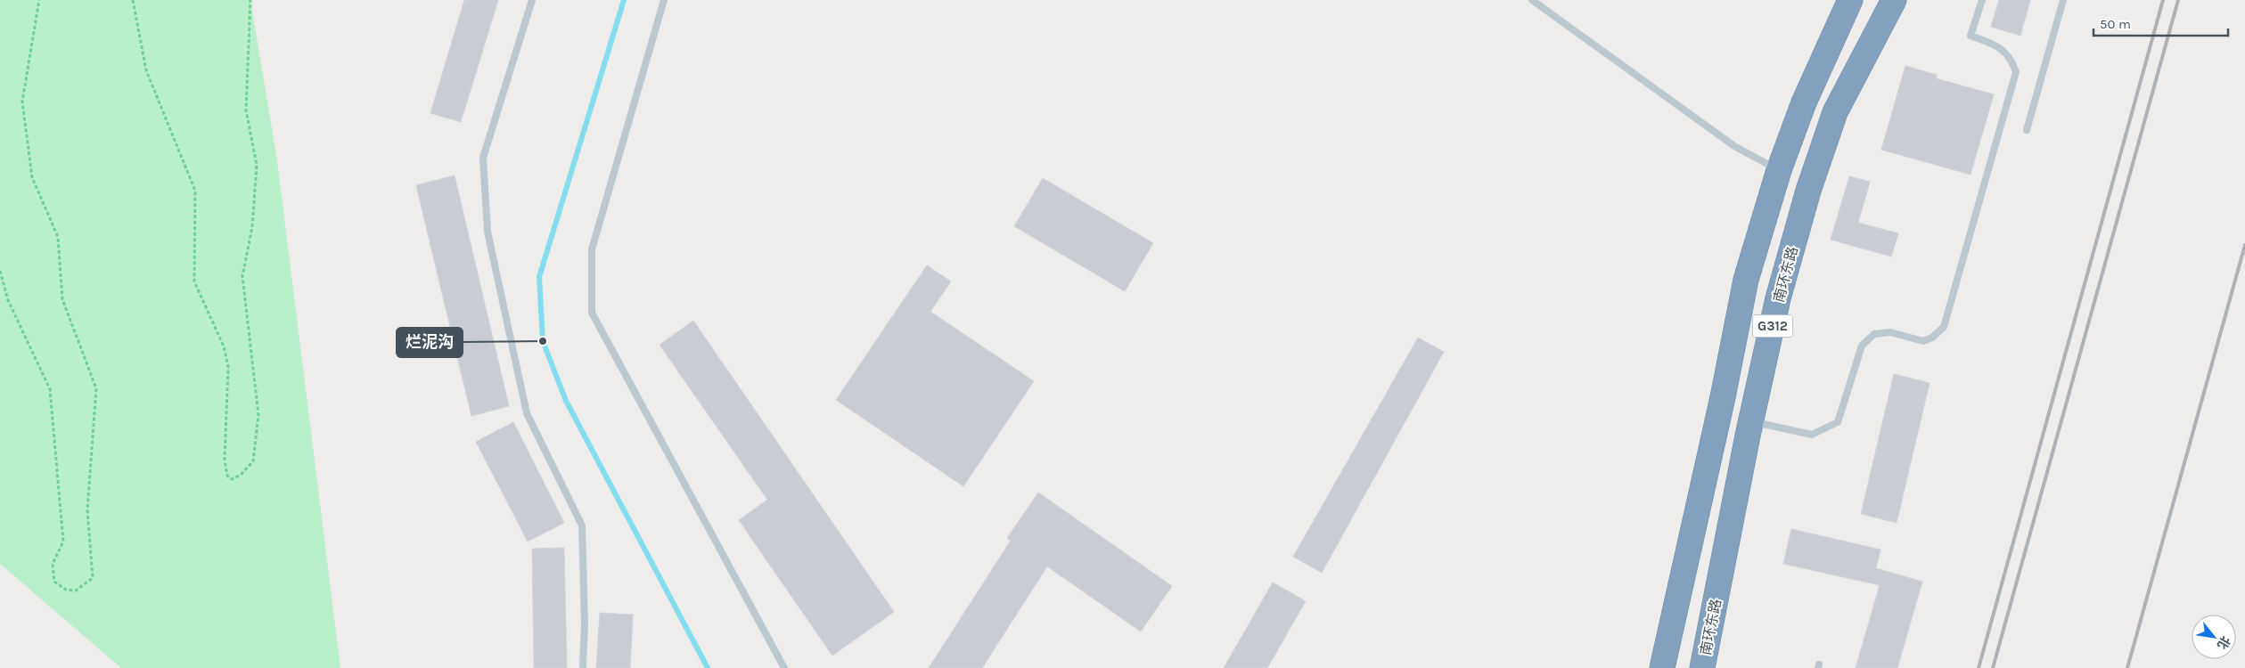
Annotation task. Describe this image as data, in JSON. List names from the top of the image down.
{
  "streets": {
    "highway": ["南环东路", "G312"]
  },
  "places": ["烂泥沟"],
  "scale_bar": "50 m",
  "north": "bottom right"
}
